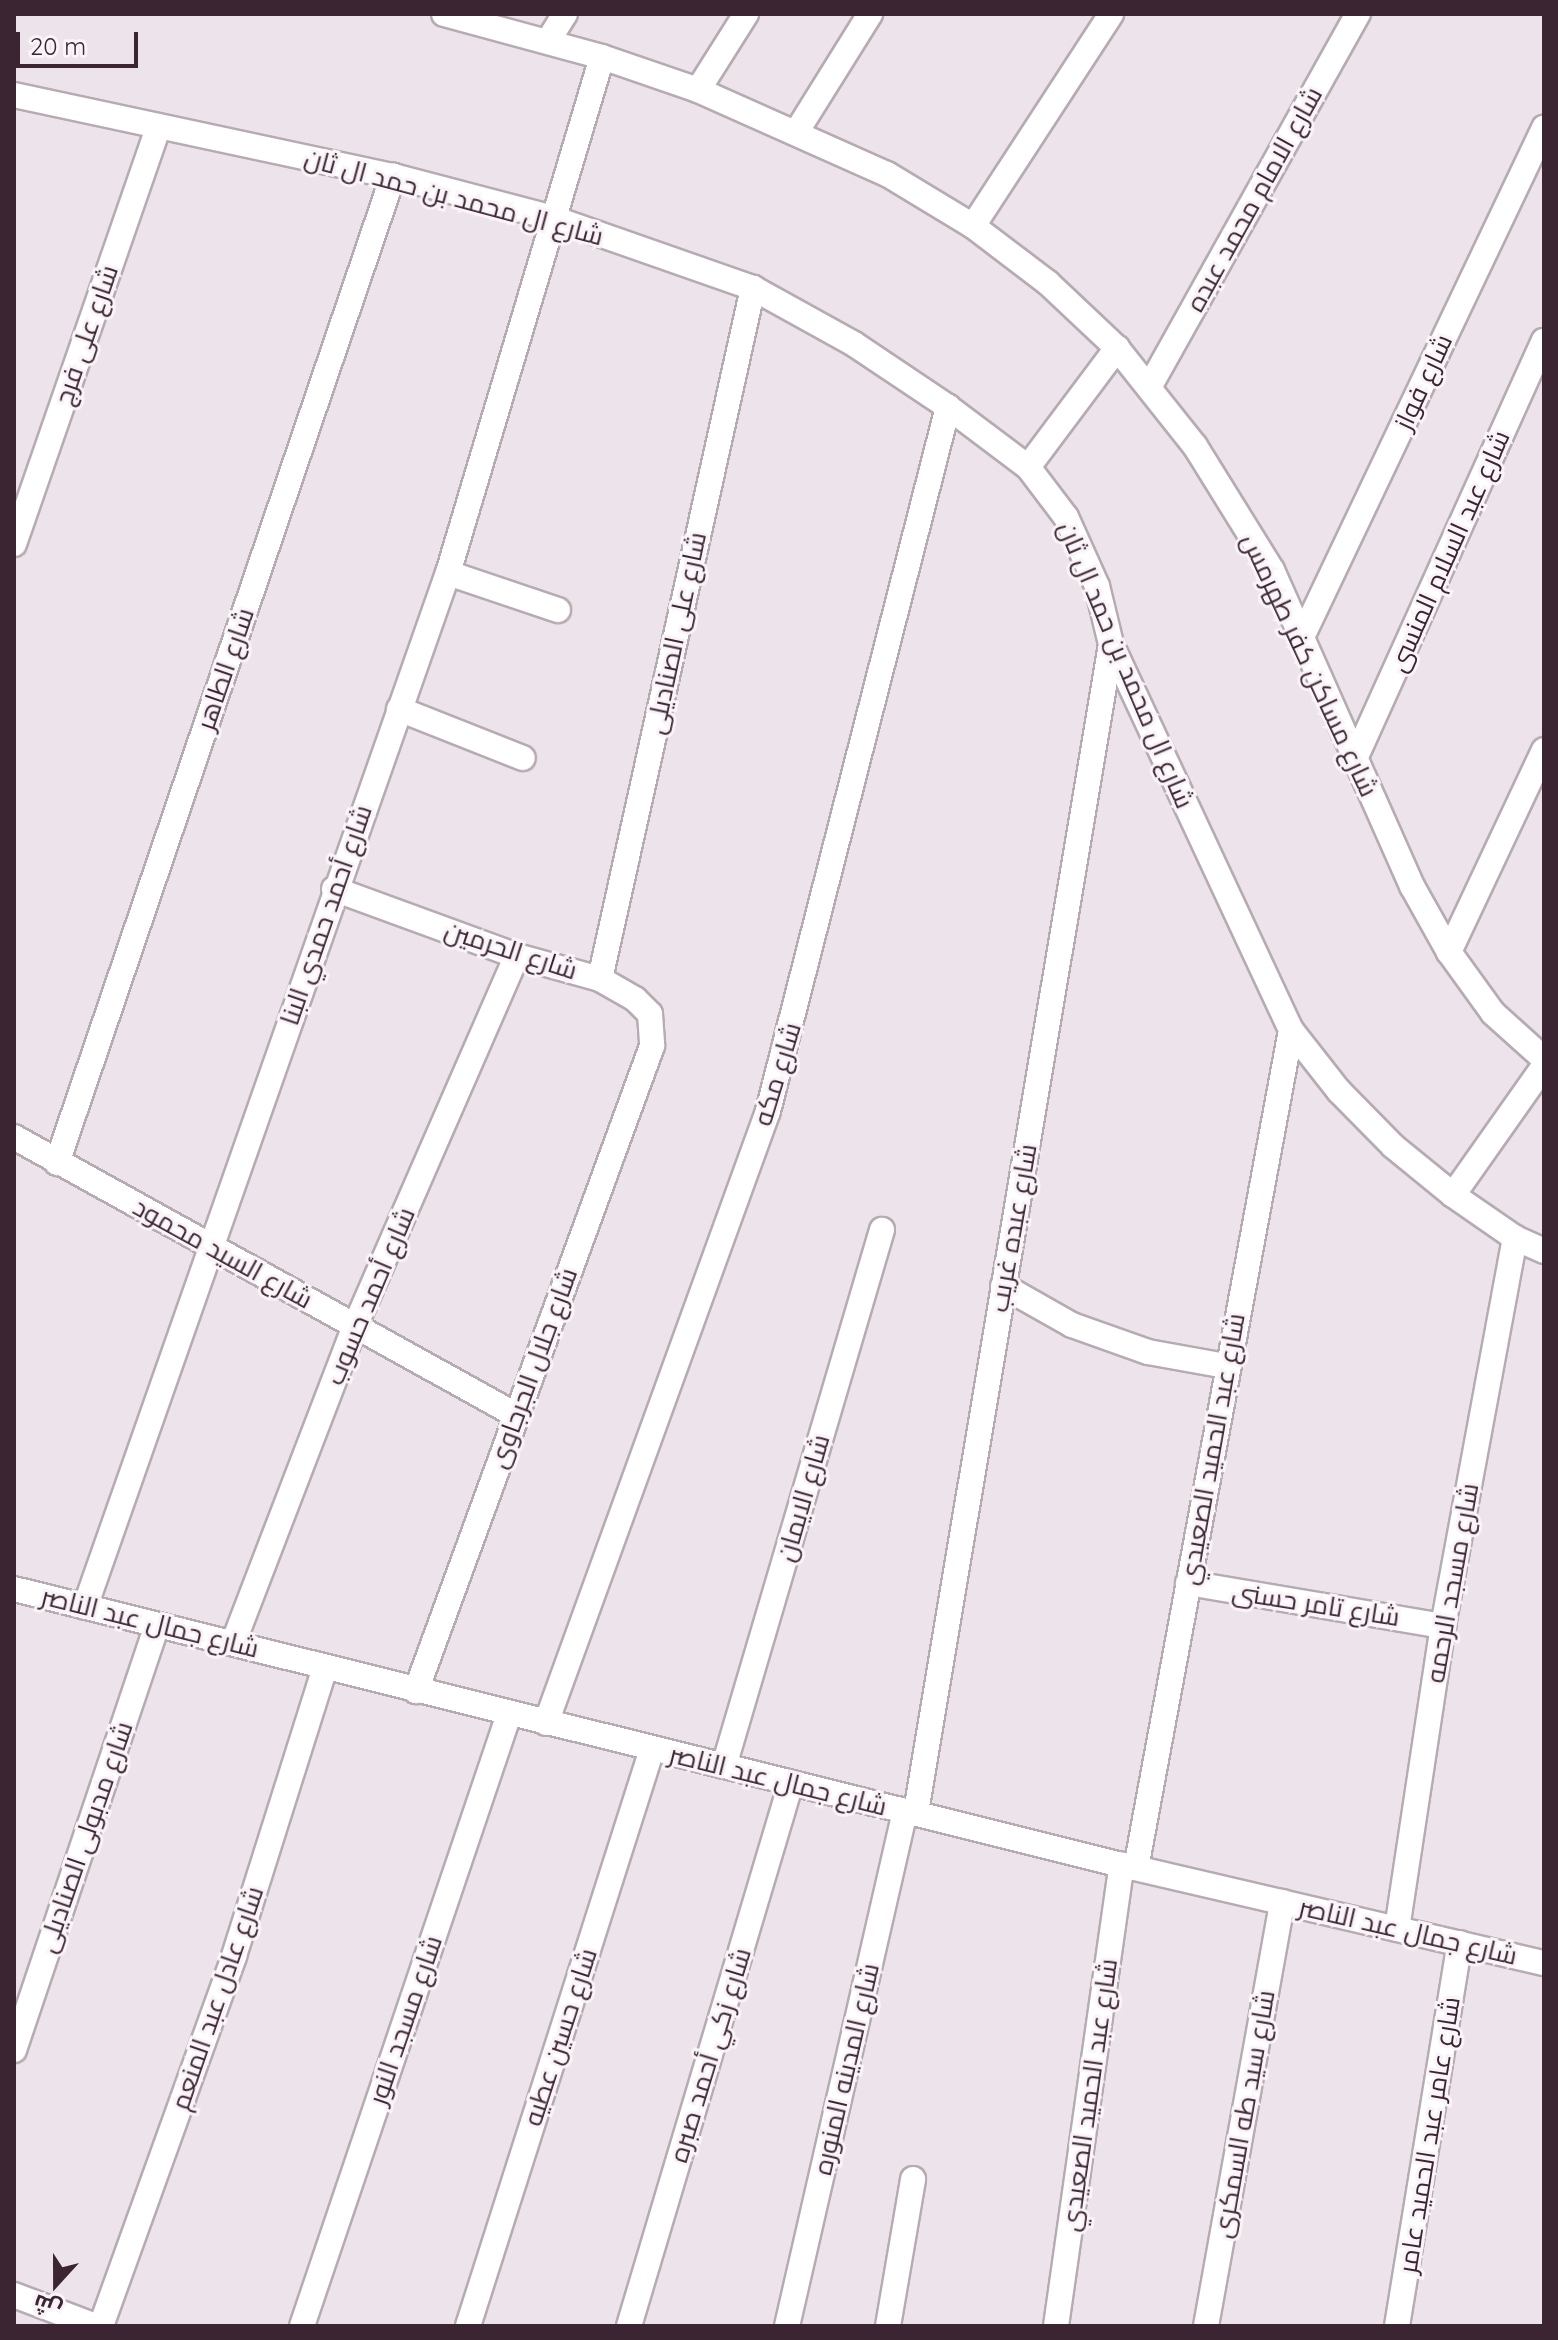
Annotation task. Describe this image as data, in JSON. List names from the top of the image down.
{
  "streets": {
    "street": [
      "شارع ال محمد بن حمد ال ثان",
      "شارع الامام محمد عبده",
      "شارع على فرج",
      "شارع فواز",
      "شارع عبد السلام المنسى",
      "شارع على الصناديلى",
      "شارع مساكن كفر طهرمس",
      "شارع الطاهر",
      "شارع أحمد حمدي البنا",
      "شارع الحرمين",
      "شارع مكه",
      "شارع عبده غريب",
      "شارع السيد محمود",
      "شارع أحمد حسوب",
      "شارع جلال الجرجاوى",
      "شارع عبد الحميد الصعيدي",
      "شارع الايمان",
      "شارع مسجد الرحمه",
      "شارع تامر حسنى",
      "شارع جمال عبد الناصر",
      "شارع مدبولى الصناديلى",
      "شارع عادل عبد المنعم",
      "شارع مسجد النور",
      "شارع حسين عطيه",
      "شارع زكي أحمد صبره",
      "شارع المدينه المنوره",
      "شارع سيد طه السمكرى",
      "شارع عامر عبد الحميد عامر"
    ]
  },
  "crossings": [
    ["شارع ال محمد بن حمد ال ثان", "شارع على فرج"],
    ["شارع ال محمد بن حمد ال ثان", "شارع على الصناديلى"],
    ["شارع ال محمد بن حمد ال ثان", "شارع الطاهر"],
    ["شارع ال محمد بن حمد ال ثان", "شارع أحمد حمدي البنا"],
    ["شارع ال محمد بن حمد ال ثان", "شارع مكه"],
    ["شارع ال محمد بن حمد ال ثان", "شارع عبده غريب"],
    ["شارع ال محمد بن حمد ال ثان", "شارع عبد الحميد الصعيدي"],
    ["شارع ال محمد بن حمد ال ثان", "شارع مسجد الرحمه"],
    ["شارع الامام محمد عبده", "شارع مساكن كفر طهرمس"],
    ["شارع فواز", "شارع مساكن كفر طهرمس"],
    ["شارع عبد السلام المنسى", "شارع مساكن كفر طهرمس"],
    ["شارع على الصناديلى", "شارع الحرمين"],
    ["شارع مساكن كفر طهرمس", "شارع أحمد حمدي البنا"],
    ["شارع الطاهر", "شارع السيد محمود"],
    ["شارع أحمد حمدي البنا", "شارع الحرمين"],
    ["شارع أحمد حمدي البنا", "شارع السيد محمود"],
    ["شارع أحمد حمدي البنا", "شارع جمال عبد الناصر"],
    ["شارع الحرمين", "شارع أحمد حسوب"],
    ["شارع الحرمين", "شارع جلال الجرجاوى"],
    ["شارع مكه", "شارع جمال عبد الناصر"],
    ["شارع عبده غريب", "شارع جمال عبد الناصر"],
    ["شارع عبده غريب", "شارع المدينه المنوره"],
    ["شارع السيد محمود", "شارع أحمد حسوب"],
    ["شارع السيد محمود", "شارع جلال الجرجاوى"],
    ["شارع أحمد حسوب", "شارع جمال عبد الناصر"],
    ["شارع جلال الجرجاوى", "شارع جمال عبد الناصر"],
    ["شارع عبد الحميد الصعيدي", "شارع تامر حسنى"],
    ["شارع عبد الحميد الصعيدي", "شارع جمال عبد الناصر"],
    ["شارع الايمان", "شارع جمال عبد الناصر"],
    ["شارع مسجد الرحمه", "شارع تامر حسنى"],
    ["شارع مسجد الرحمه", "شارع جمال عبد الناصر"],
    ["شارع جمال عبد الناصر", "شارع مدبولى الصناديلى"],
    ["شارع جمال عبد الناصر", "شارع عادل عبد المنعم"],
    ["شارع جمال عبد الناصر", "شارع مسجد النور"],
    ["شارع جمال عبد الناصر", "شارع حسين عطيه"],
    ["شارع جمال عبد الناصر", "شارع زكي أحمد صبره"],
    ["شارع جمال عبد الناصر", "شارع المدينه المنوره"],
    ["شارع جمال عبد الناصر", "شارع سيد طه السمكرى"],
    ["شارع جمال عبد الناصر", "شارع عامر عبد الحميد عامر"]
  ],
  "scale_bar": "20 m",
  "north": "bottom"
}
